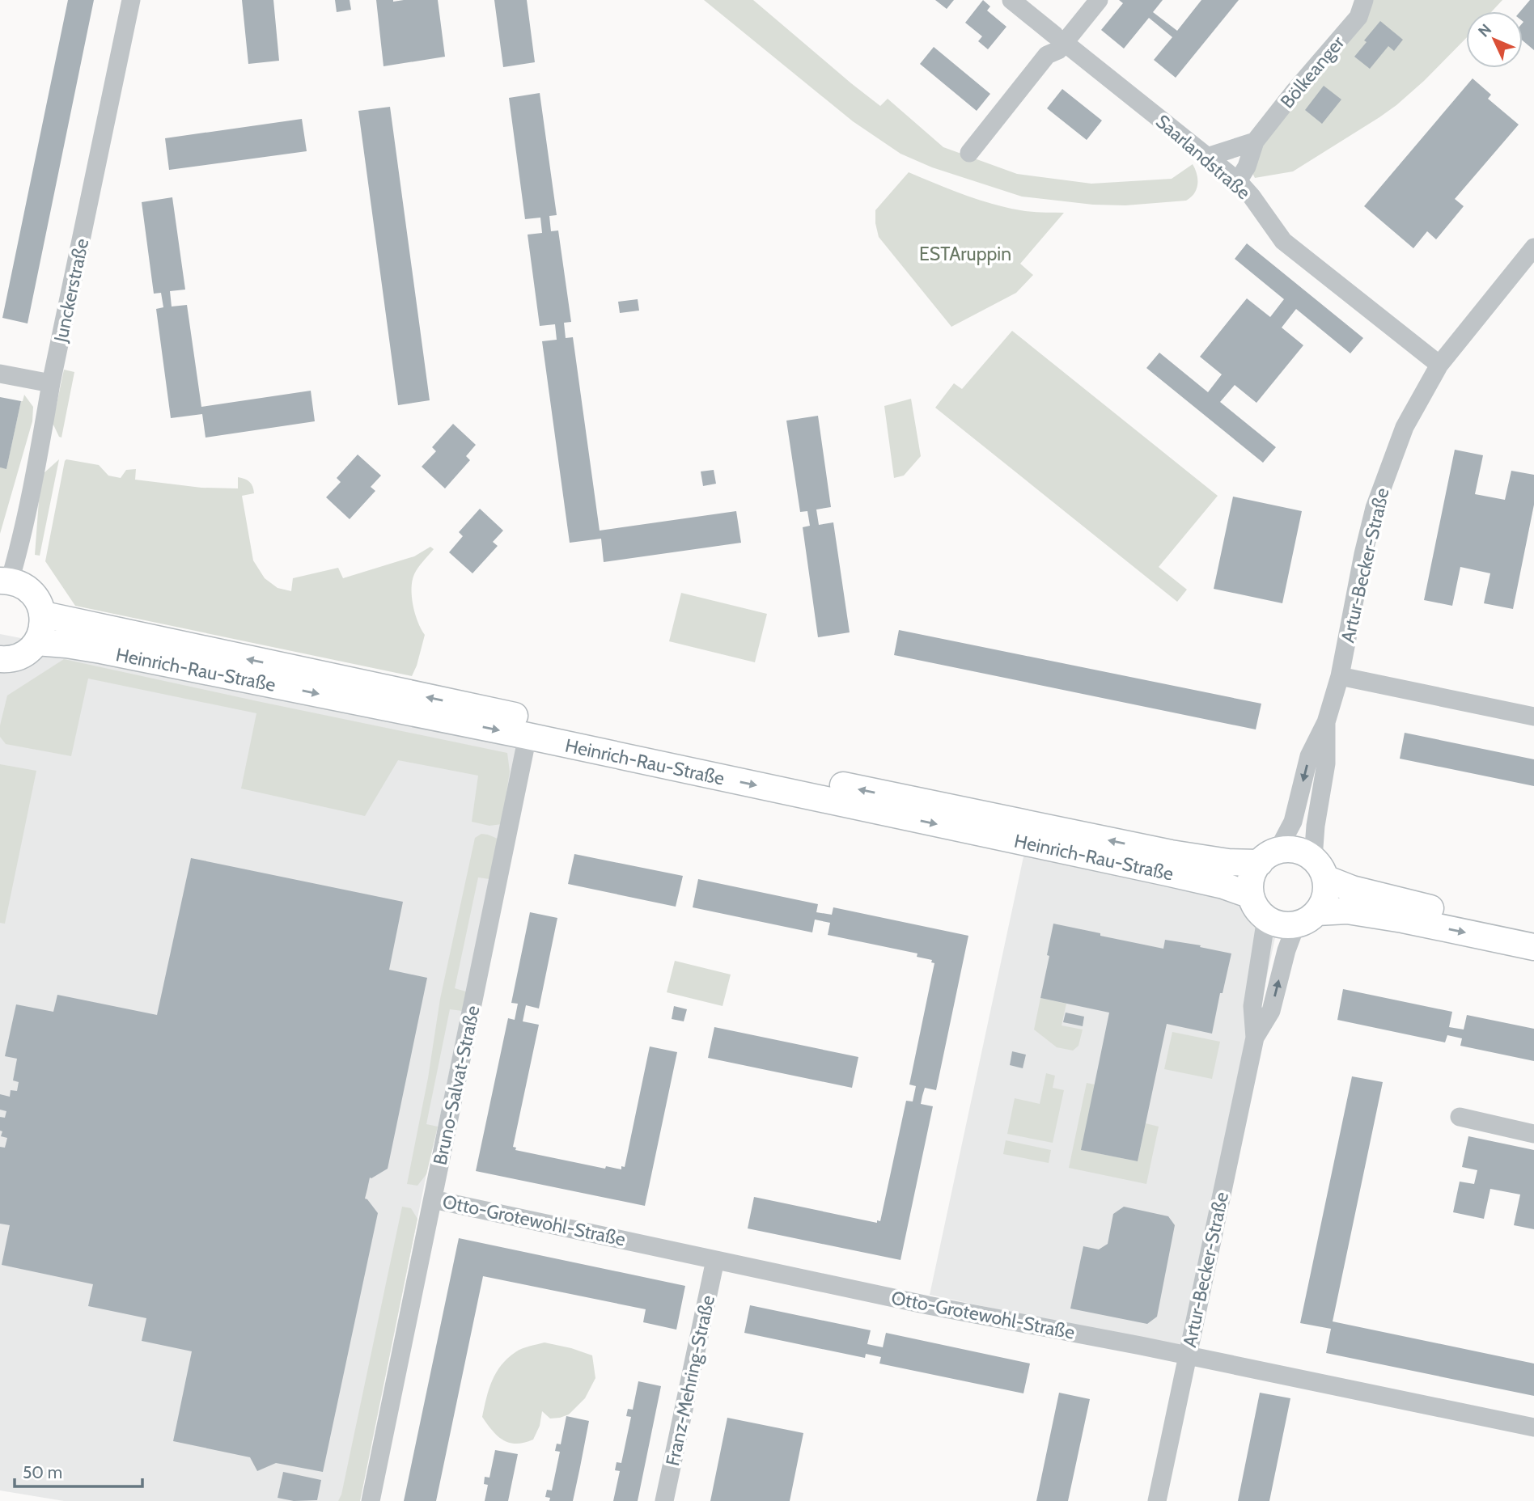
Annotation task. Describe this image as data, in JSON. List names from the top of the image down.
{
  "streets": {
    "main road": ["Heinrich-Rau-Straße"],
    "street": [
      "Bölkeanger",
      "Saarlandstraße",
      "Junckerstraße",
      "Artur-Becker-Straße",
      "Bruno-Salvat-Straße",
      "Otto-Grotewohl-Straße",
      "Franz-Mehring-Straße"
    ]
  },
  "crossings": [
    ["Bölkeanger", "Saarlandstraße"],
    ["Saarlandstraße", "Artur-Becker-Straße"],
    ["Artur-Becker-Straße", "Heinrich-Rau-Straße"],
    ["Artur-Becker-Straße", "Otto-Grotewohl-Straße"],
    ["Heinrich-Rau-Straße", "Bruno-Salvat-Straße"],
    ["Bruno-Salvat-Straße", "Otto-Grotewohl-Straße"],
    ["Otto-Grotewohl-Straße", "Franz-Mehring-Straße"]
  ],
  "parks": ["ESTAruppin"],
  "scale_bar": "50 m",
  "north": "top left"
}
